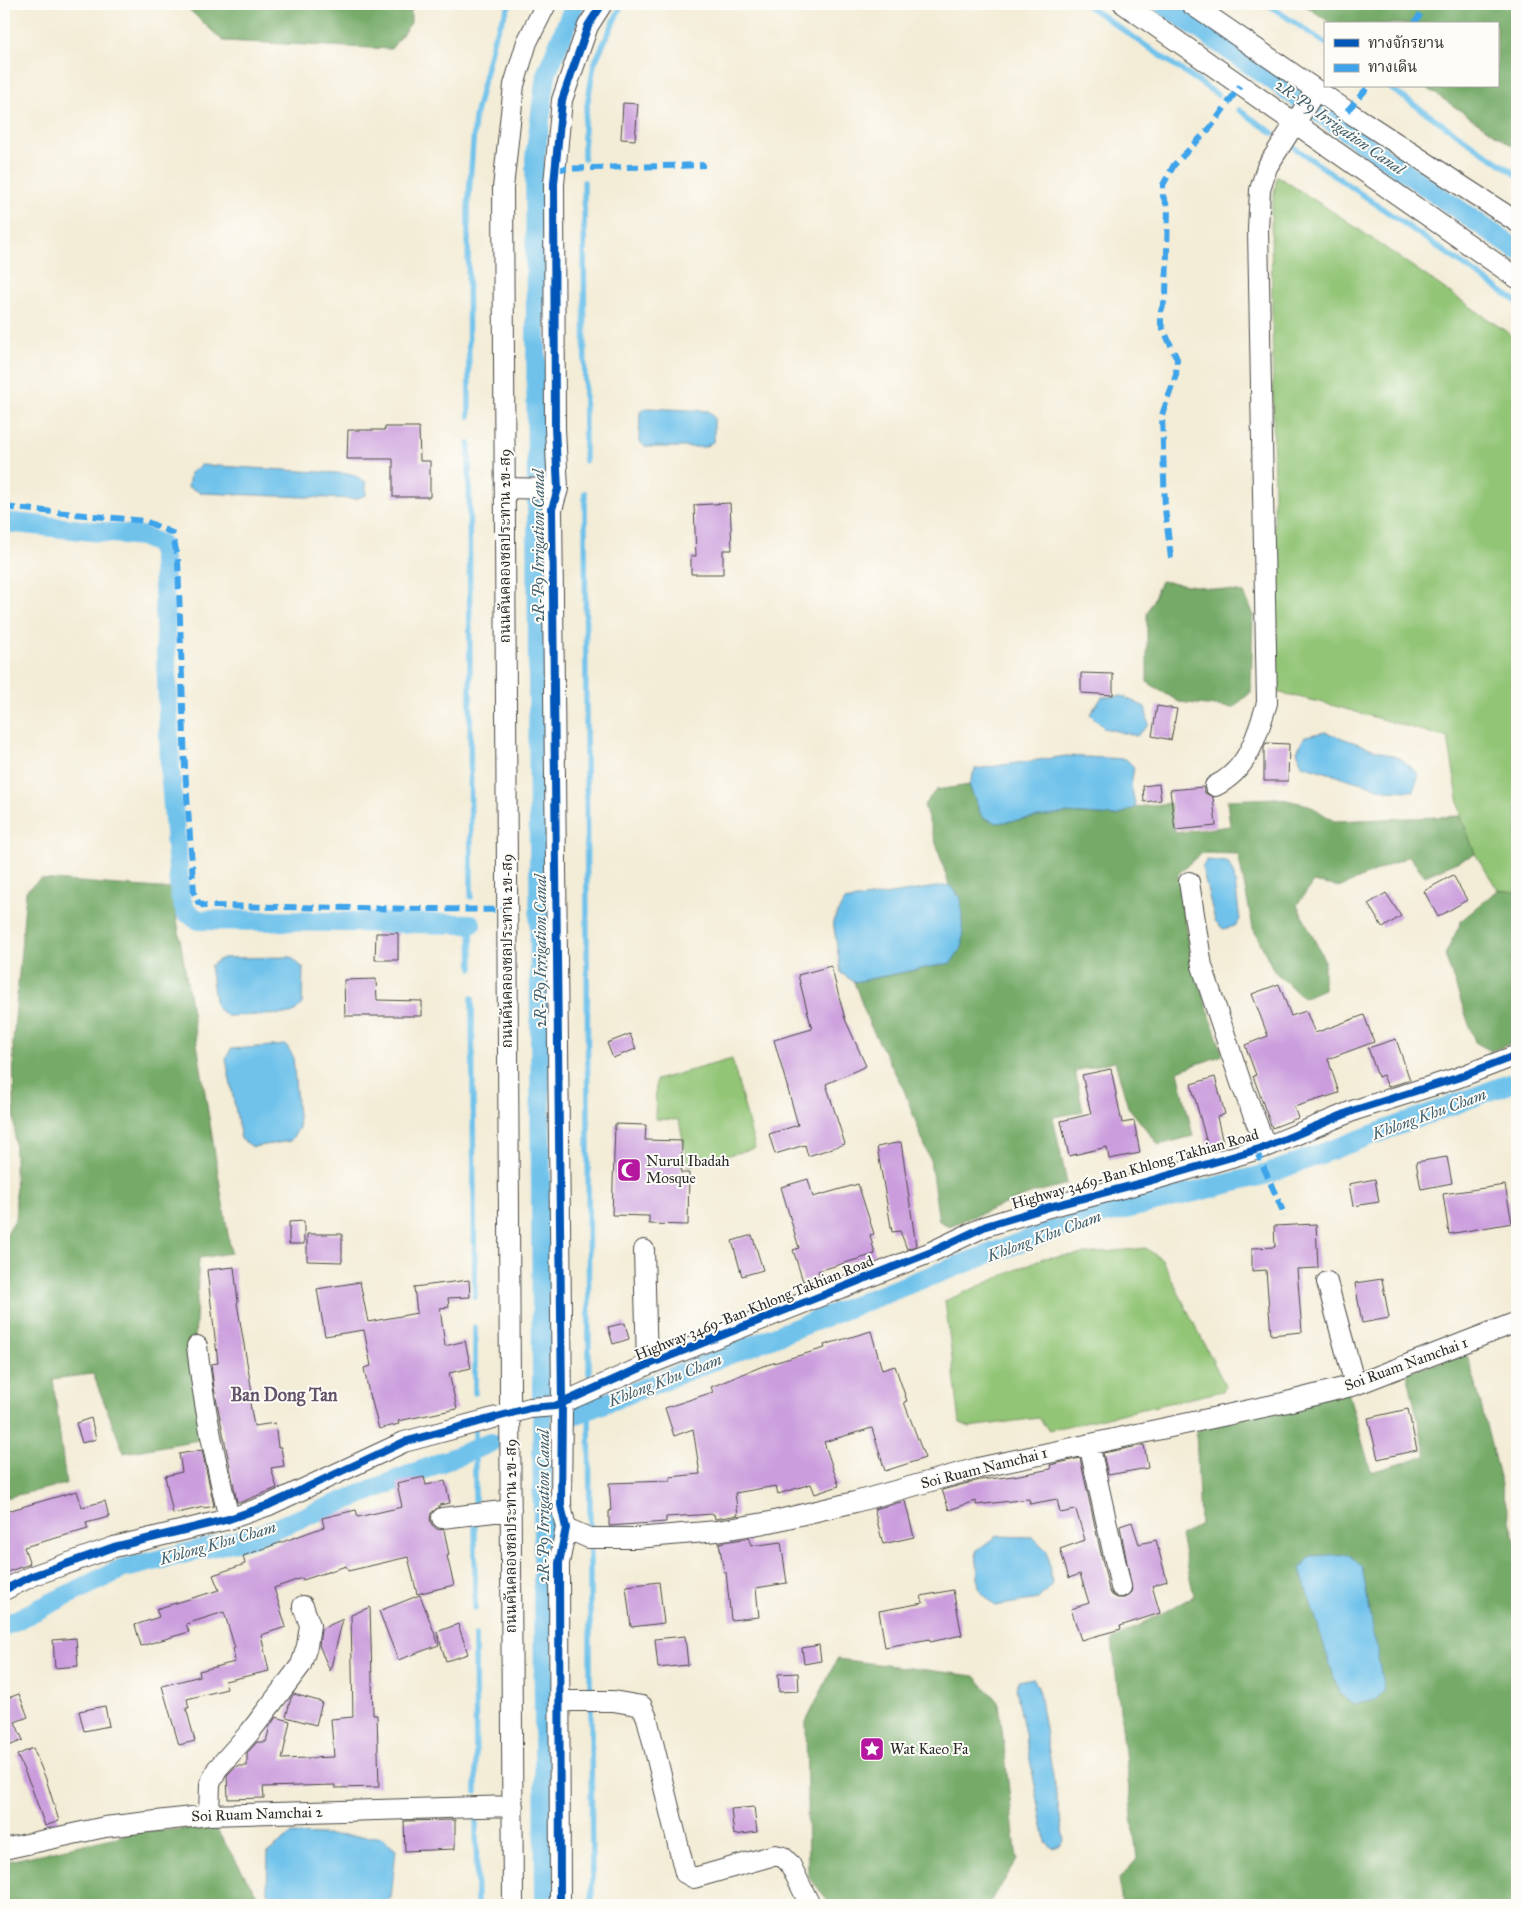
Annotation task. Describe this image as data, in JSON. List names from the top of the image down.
{
  "streets": {
    "street": [
      "ถนนคันคลองชลประทาน 2ข-ส9",
      "Highway 3469-Ban Khlong Takhian Road",
      "Soi Ruam Namchai 1",
      "Soi Ruam Namchai 2"
    ]
  },
  "crossings": [
    ["ถนนคันคลองชลประทาน 2ข-ส9", "Highway 3469-Ban Khlong Takhian Road"],
    ["ถนนคันคลองชลประทาน 2ข-ส9", "Soi Ruam Namchai 2"]
  ],
  "districts": ["Ban Dong Tan"],
  "water": ["2R-P9 Irrigation Canal", "Khlong Khu Cham"],
  "places": {
    "mosque": ["Nurul Ibadah Mosque"],
    "place": ["Wat Kaeo Fa"]
  },
  "legend": ["ทางจักรยาน", "ทางเดิน"]
}
